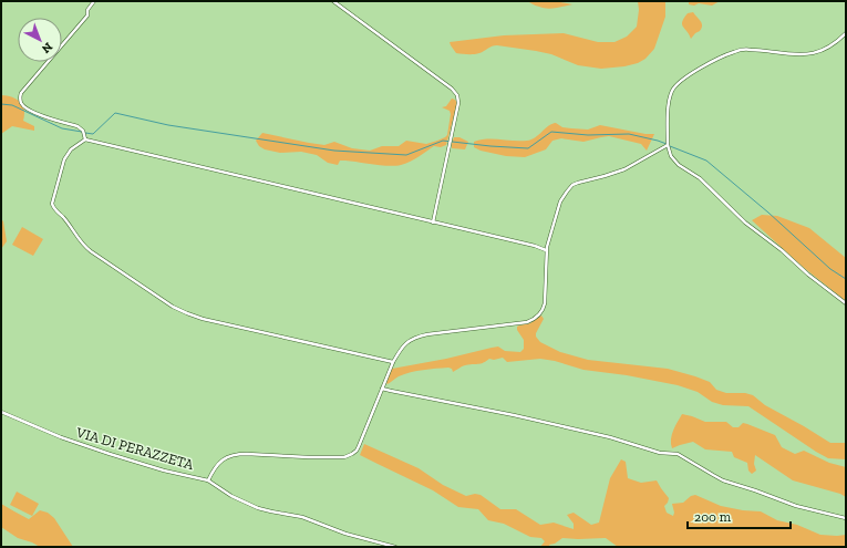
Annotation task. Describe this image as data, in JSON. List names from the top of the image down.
{
  "streets": {
    "street": ["VIA DI PERAZZETA"]
  },
  "scale_bar": "200 m",
  "north": "bottom right"
}
